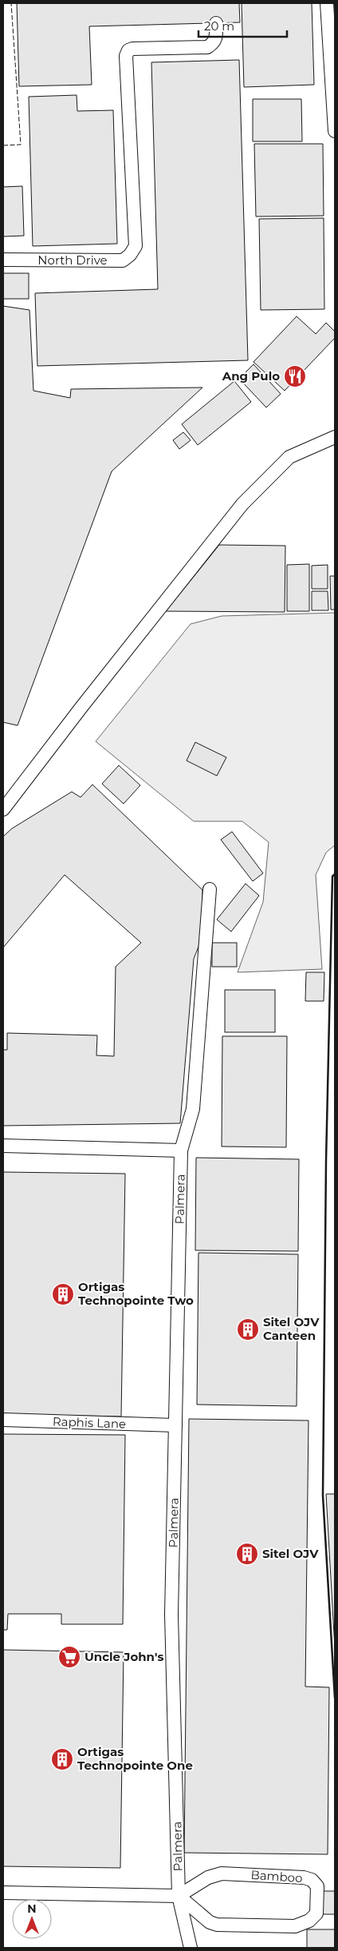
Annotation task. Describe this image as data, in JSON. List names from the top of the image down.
{
  "streets": {
    "lane": [
      "North Drive",
      "Palmera",
      "Raphis Lane",
      "Bamboo"
    ]
  },
  "crossings": [
    ["Palmera", "Raphis Lane"],
    ["Palmera", "Bamboo"]
  ],
  "places": {
    "restaurant": ["Ang Pulo"],
    "building": [
      "Ortigas Technopointe Two",
      "Sitel OJV Canteen",
      "Sitel OJV",
      "Ortigas Technopointe One"
    ],
    "supermarket": ["Uncle John's"]
  },
  "scale_bar": "20 m",
  "north": "top"
}
